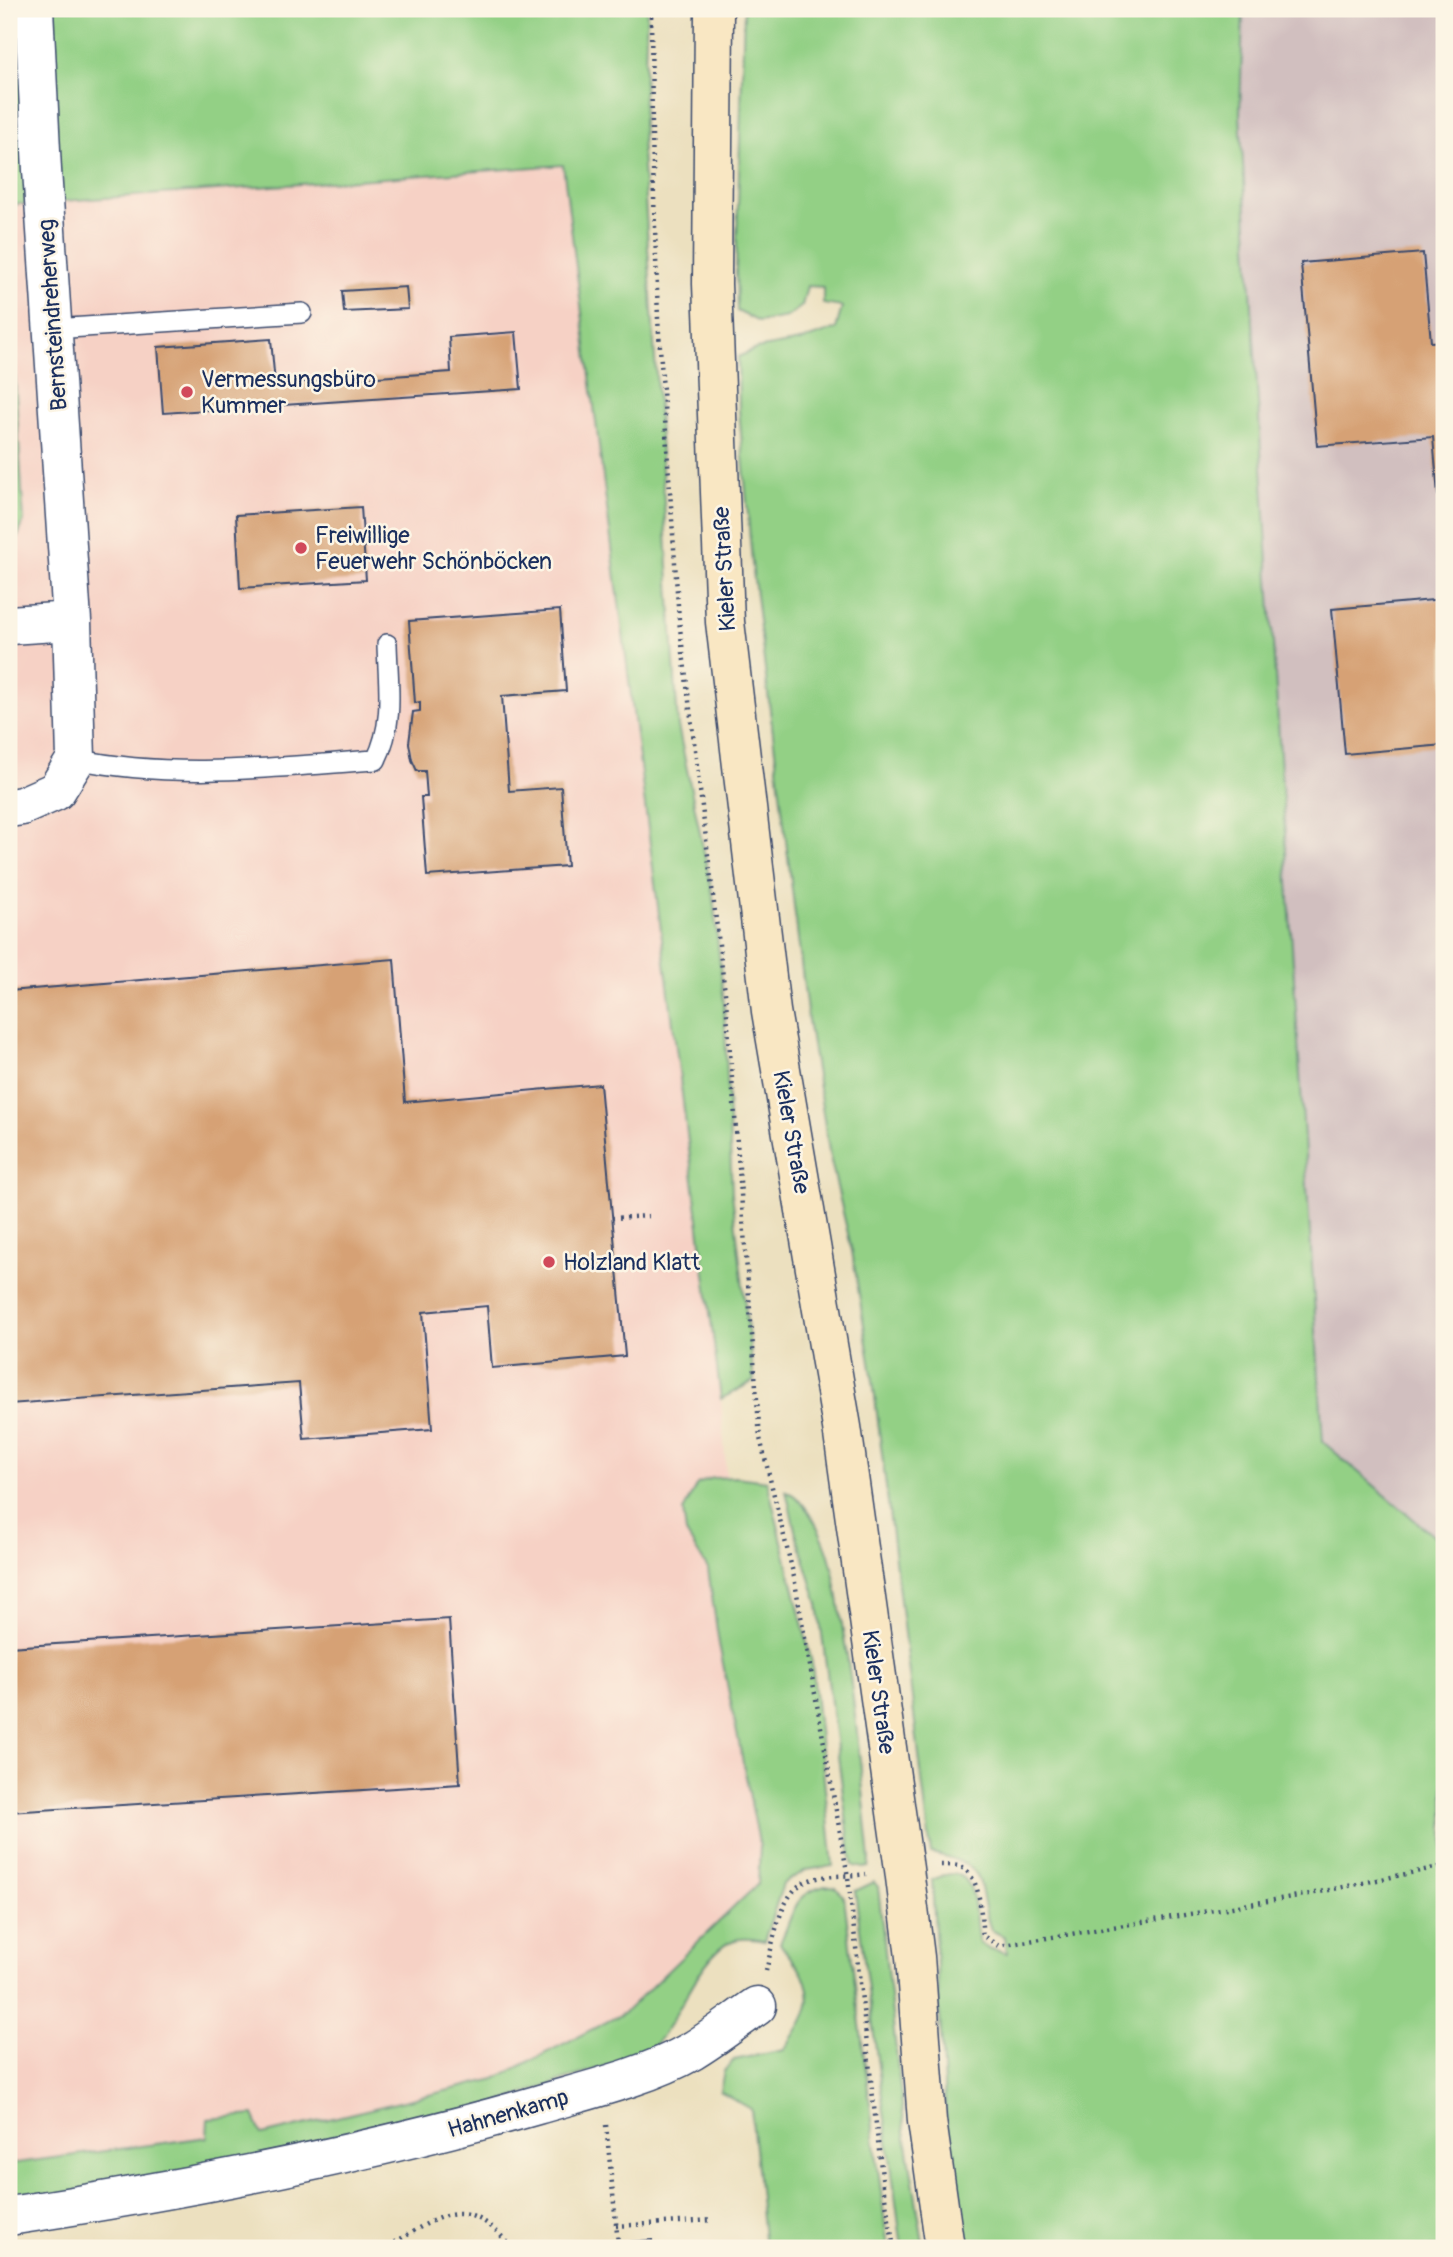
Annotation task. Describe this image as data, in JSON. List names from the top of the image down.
{
  "streets": {
    "main road": ["Kieler Straße"],
    "street": ["Bernsteindreherweg", "Hahnenkamp"]
  },
  "places": ["Vermessungsbüro Kummer", "Freiwillige Feuerwehr Schönböcken", "Holzland Klatt"]
}
